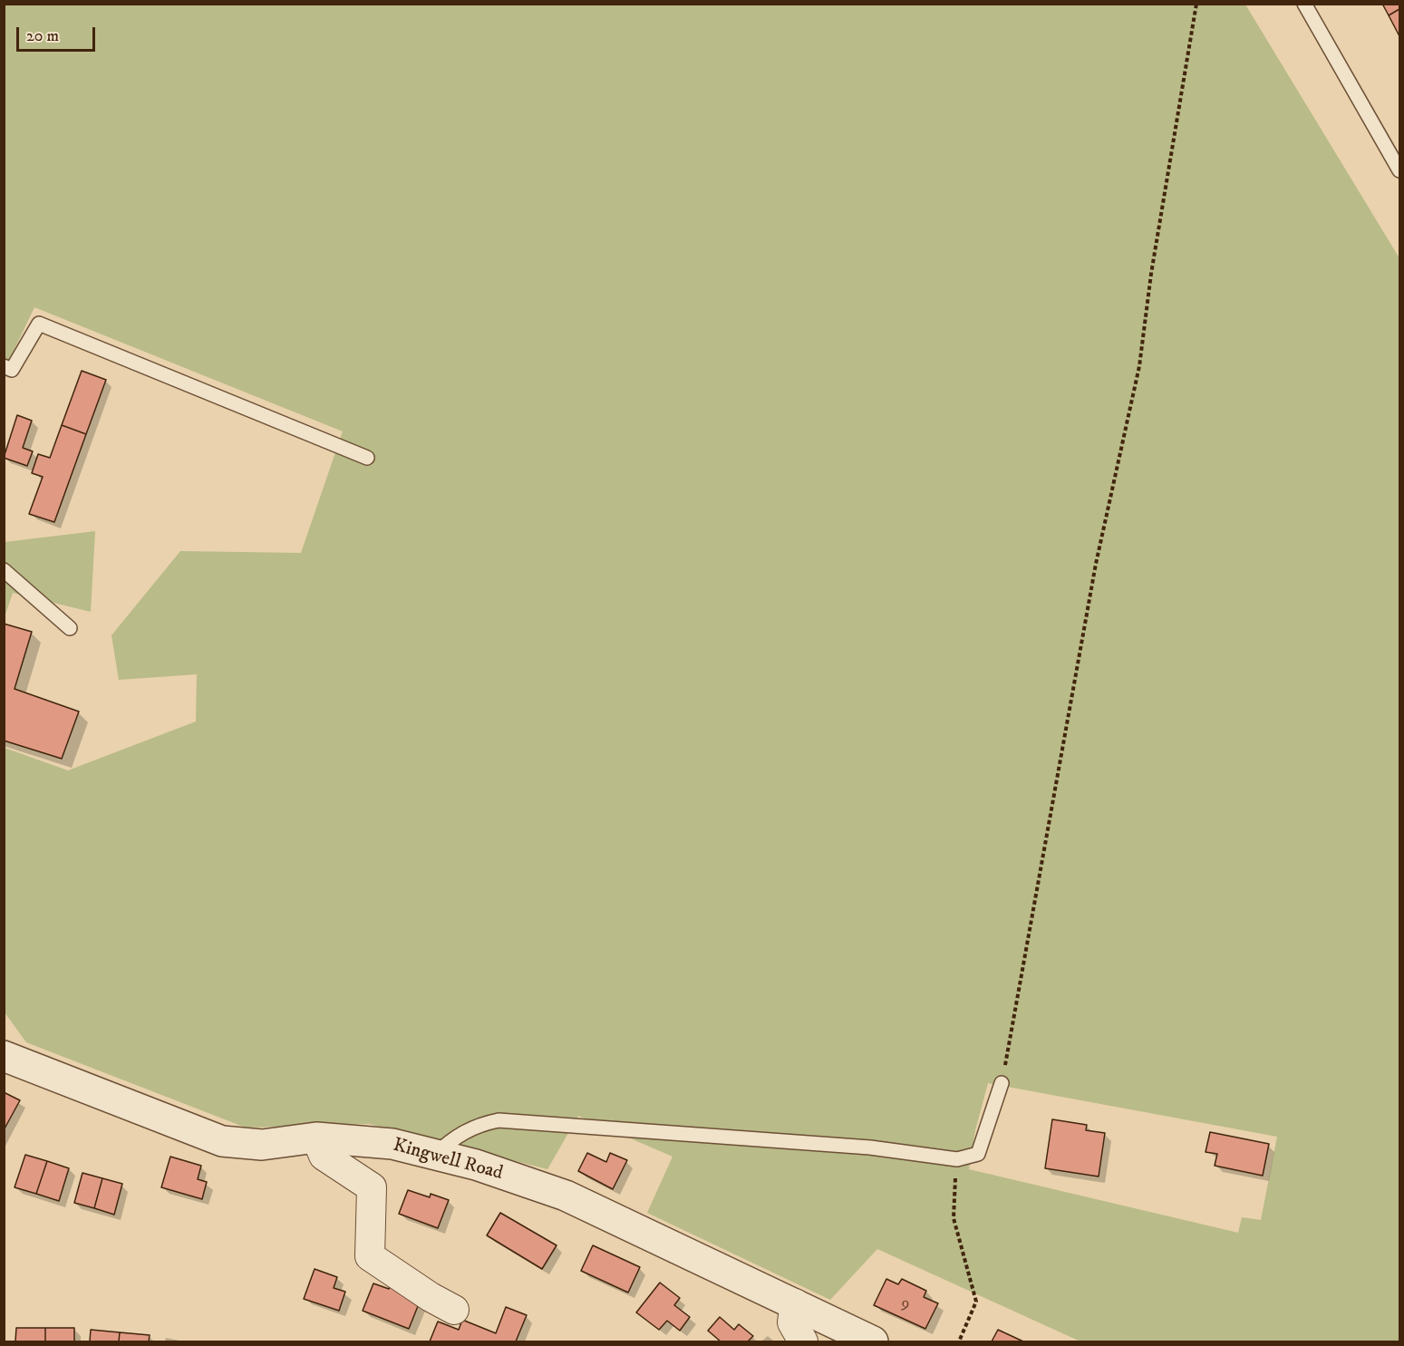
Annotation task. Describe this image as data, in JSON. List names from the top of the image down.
{
  "streets": {
    "street": ["Kingwell Road"]
  },
  "house_numbers": ["9"],
  "scale_bar": "20 m"
}
